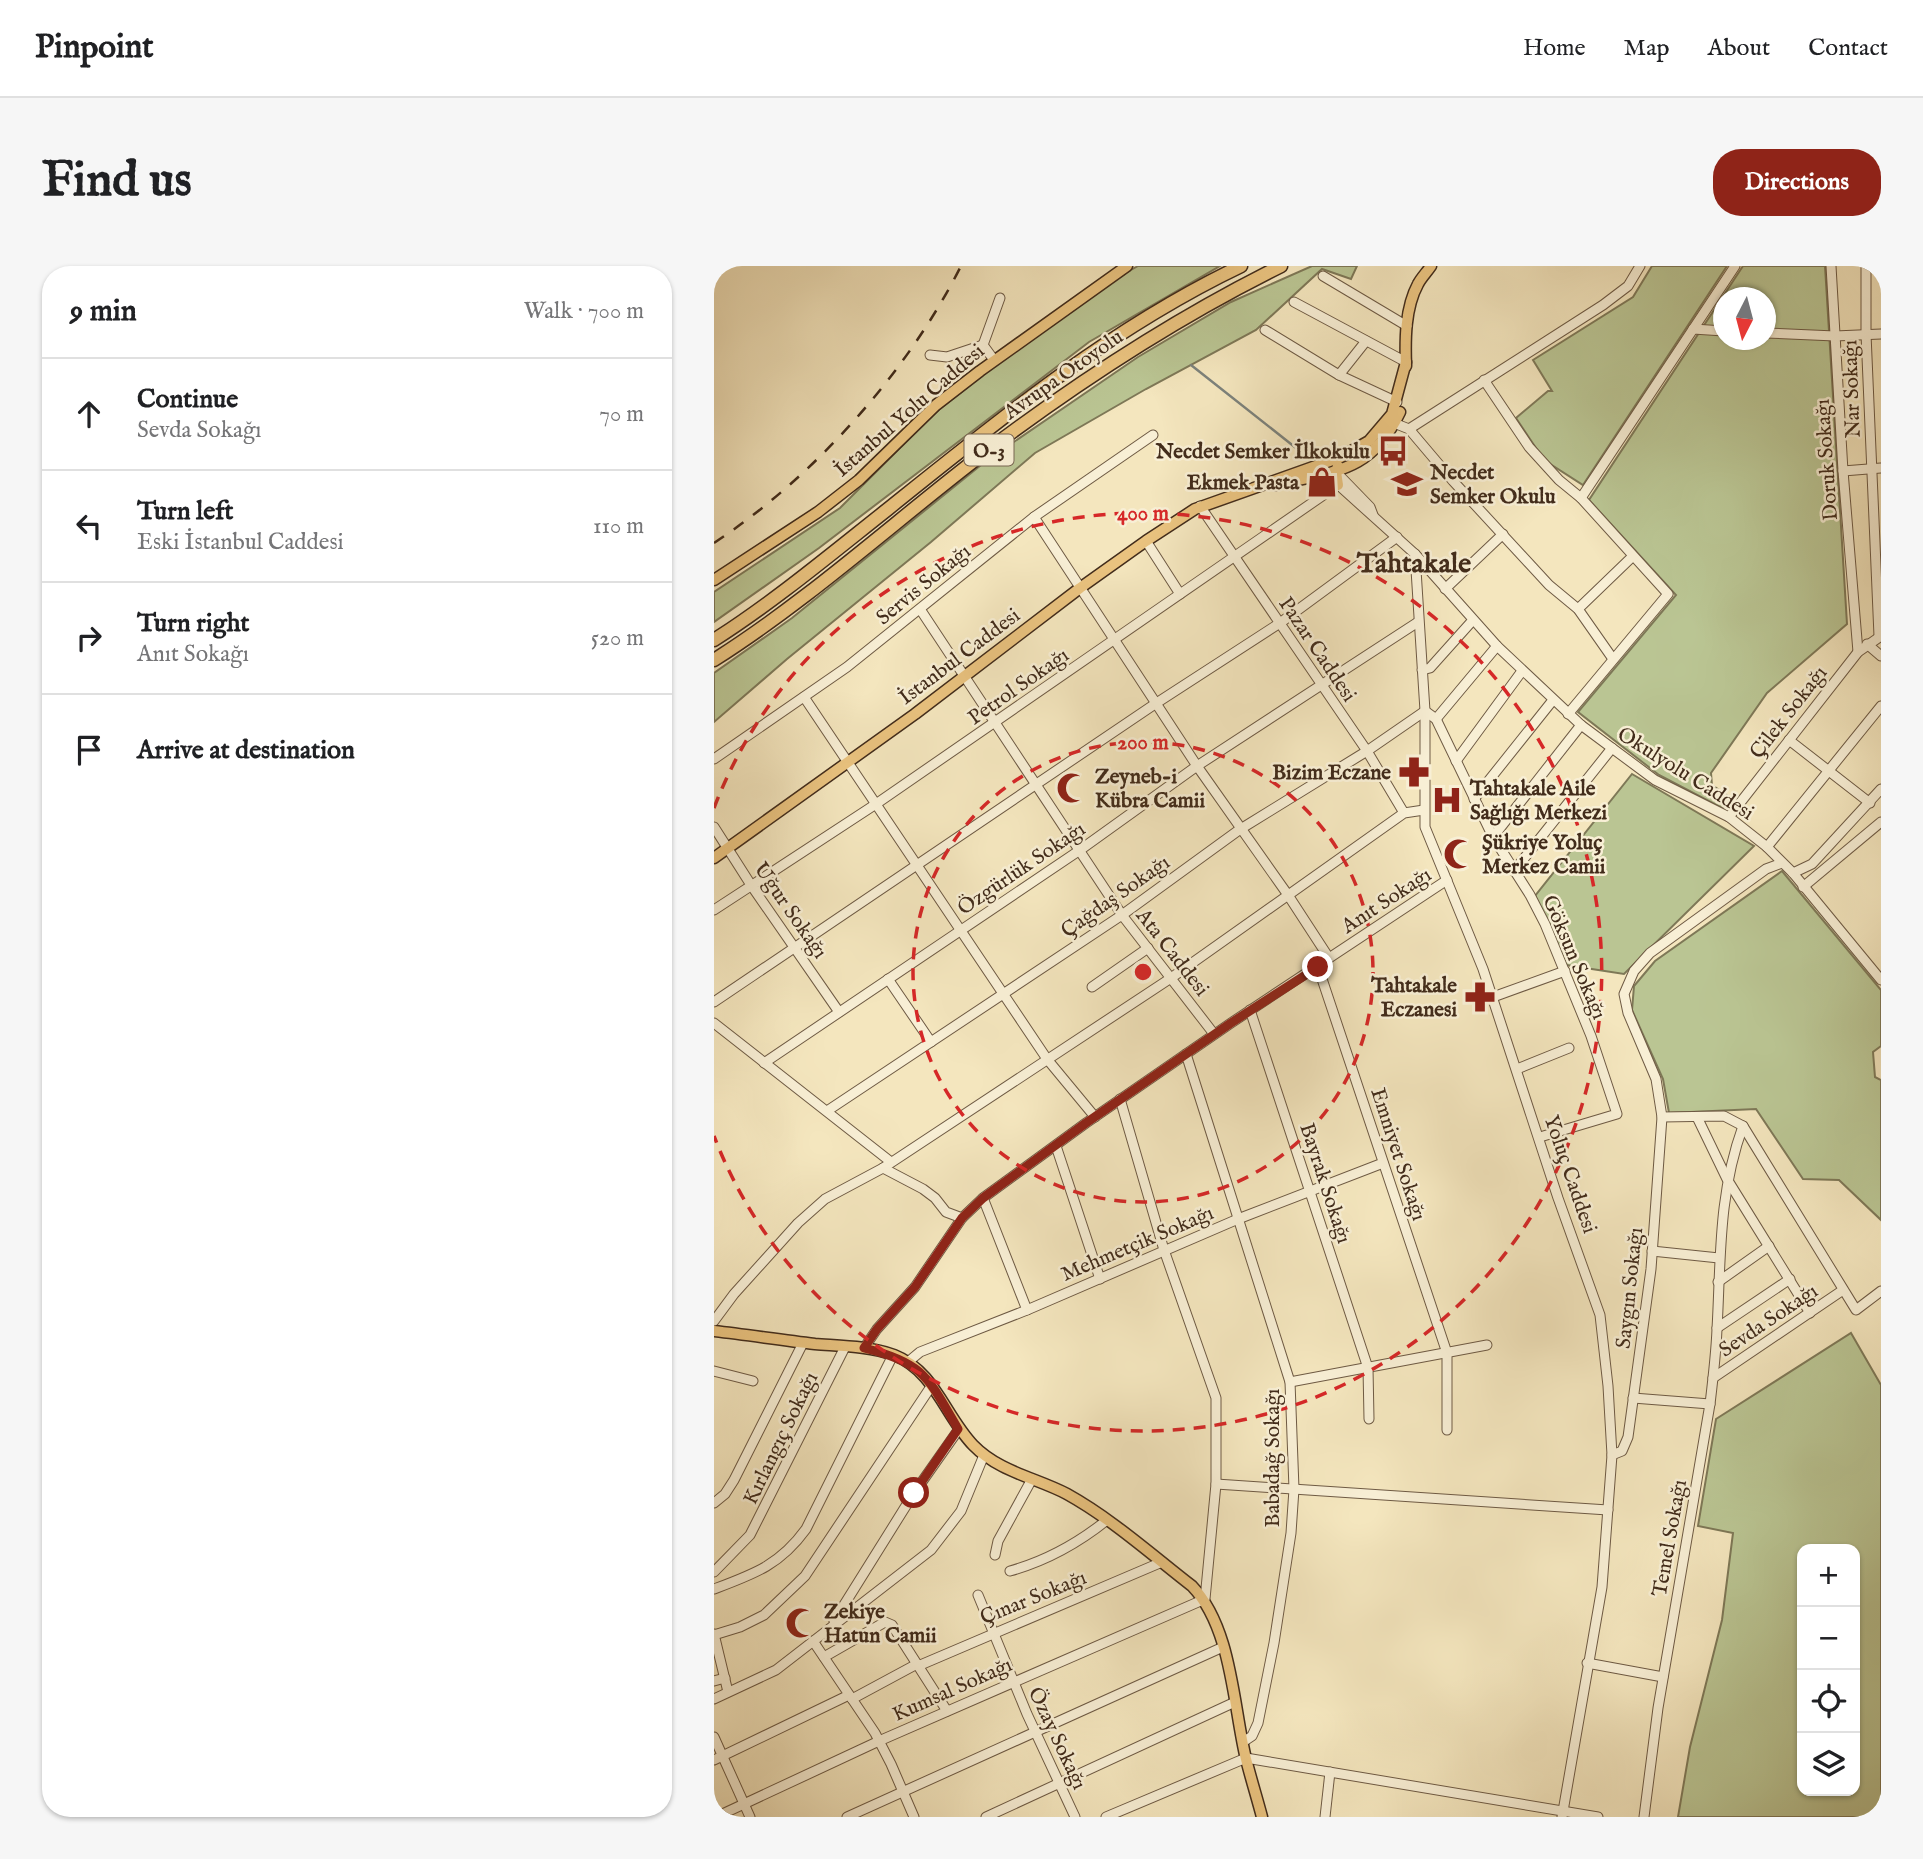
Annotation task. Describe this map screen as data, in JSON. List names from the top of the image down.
{
  "streets": {
    "highway": ["Avrupa Otoyolu", "O-3"],
    "main road": ["İstanbul Yolu Caddesi", "İstanbul Caddesi"],
    "street": [
      "Nar Sokağı",
      "Doruk Sokağı",
      "Servis Sokağı",
      "Pazar Caddesi",
      "Petrol Sokağı",
      "Çilek Sokağı",
      "Okulyolu Caddesi",
      "Özgürlük Sokağı",
      "Çağdaş Sokağı",
      "Anıt Sokağı",
      "Uğur Sokağı",
      "Ata Caddesi",
      "Göksun Sokağı",
      "Emniyet Sokağı",
      "Yoluç Caddesi",
      "Bayrak Sokağı",
      "Mehmetçik Sokağı",
      "Saygın Sokağı",
      "Sevda Sokağı",
      "Kırlangıç Sokağı",
      "Babadağ Sokağı",
      "Temel Sokağı",
      "Çınar Sokağı",
      "Kumsal Sokağı",
      "Özay Sokağı"
    ]
  },
  "crossings": [
    ["Nar Sokağı", "Çilek Sokağı"],
    ["Doruk Sokağı", "Çilek Sokağı"],
    ["Servis Sokağı", "Ata Caddesi"],
    ["Pazar Caddesi", "İstanbul Caddesi"],
    ["Pazar Caddesi", "Petrol Sokağı"],
    ["Pazar Caddesi", "Özgürlük Sokağı"],
    ["Pazar Caddesi", "Çağdaş Sokağı"],
    ["İstanbul Caddesi", "Uğur Sokağı"],
    ["İstanbul Caddesi", "Ata Caddesi"],
    ["Petrol Sokağı", "Uğur Sokağı"],
    ["Petrol Sokağı", "Ata Caddesi"],
    ["Çilek Sokağı", "Okulyolu Caddesi"],
    ["Okulyolu Caddesi", "Yoluç Caddesi"],
    ["Okulyolu Caddesi", "Saygın Sokağı"],
    ["Özgürlük Sokağı", "Uğur Sokağı"],
    ["Özgürlük Sokağı", "Ata Caddesi"],
    ["Özgürlük Sokağı", "Yoluç Caddesi"],
    ["Çağdaş Sokağı", "Ata Caddesi"],
    ["Çağdaş Sokağı", "Göksun Sokağı"],
    ["Çağdaş Sokağı", "Yoluç Caddesi"],
    ["Anıt Sokağı", "Ata Caddesi"],
    ["Anıt Sokağı", "Emniyet Sokağı"],
    ["Anıt Sokağı", "Yoluç Caddesi"],
    ["Anıt Sokağı", "Bayrak Sokağı"],
    ["Anıt Sokağı", "Babadağ Sokağı"],
    ["Göksun Sokağı", "Yoluç Caddesi"],
    ["Emniyet Sokağı", "Mehmetçik Sokağı"],
    ["Yoluç Caddesi", "Saygın Sokağı"],
    ["Bayrak Sokağı", "Mehmetçik Sokağı"],
    ["Mehmetçik Sokağı", "Babadağ Sokağı"],
    ["Sevda Sokağı", "Temel Sokağı"],
    ["Çınar Sokağı", "Özay Sokağı"],
    ["Kumsal Sokağı", "Özay Sokağı"]
  ],
  "districts": ["Tahtakale"],
  "places": {
    "bus stop": ["Necdet Semker İlkokulu"],
    "shop": ["Ekmek Pasta"],
    "school or university": ["Necdet Semker Okulu"],
    "pharmacy": ["Bizim Eczane", "Tahtakale Eczanesi"],
    "mosque": ["Zeyneb-i Kübra Camii", "Şükriye Yoluç Merkez Camii", "Zekiye Hatun Camii"],
    "hospital": ["Tahtakale Aile Sağlığı Merkezi"]
  },
  "north": "bottom",
  "page": {
    "header": "Pinpoint",
    "nav": [
      "Home",
      "Map",
      "About",
      "Contact"
    ],
    "buttons": "Directions",
    "title": "Find us",
    "heading": ["9 min", "Walk · 700 m"],
    "list": [
      ["Continue", "Sevda Sokağı", "70 m"],
      ["Turn left", "Eski İstanbul Caddesi", "110 m"],
      ["Turn right", "Anıt Sokağı", "520 m"],
      "Arrive at destination"
    ],
    "map_buttons": ["+", "−"]
  },
  "rings": ["400 m", "200 m"]
}
